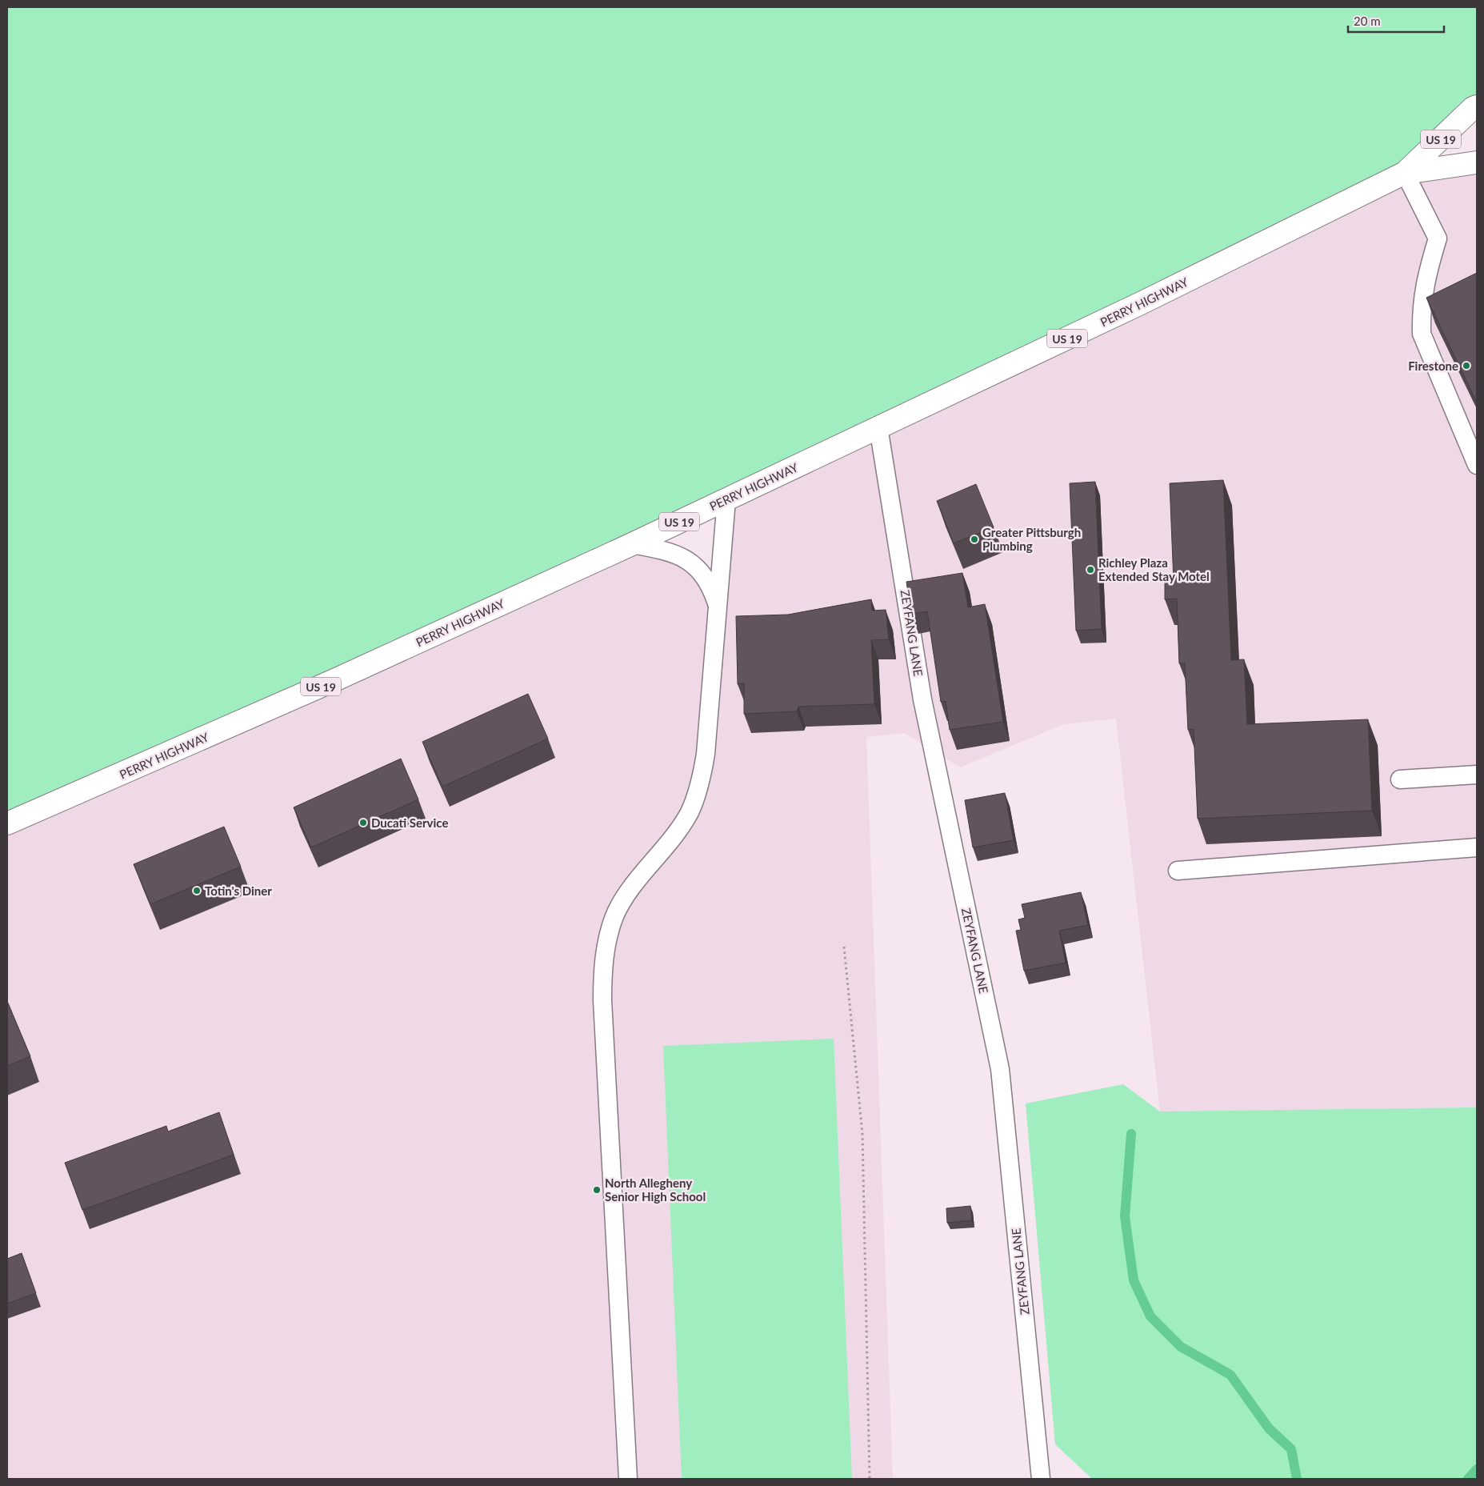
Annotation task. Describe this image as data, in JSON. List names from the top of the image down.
{
  "streets": {
    "highway": ["US 19", "PERRY HIGHWAY"],
    "lane": ["ZEYFANG LANE"]
  },
  "crossings": [
    ["PERRY HIGHWAY", "ZEYFANG LANE"]
  ],
  "places": [
    "Firestone",
    "Greater Pittsburgh Plumbing",
    "Richley Plaza Extended Stay Motel",
    "Ducati Service",
    "Totin's Diner",
    "North Allegheny Senior High School"
  ],
  "scale_bar": "20 m"
}
